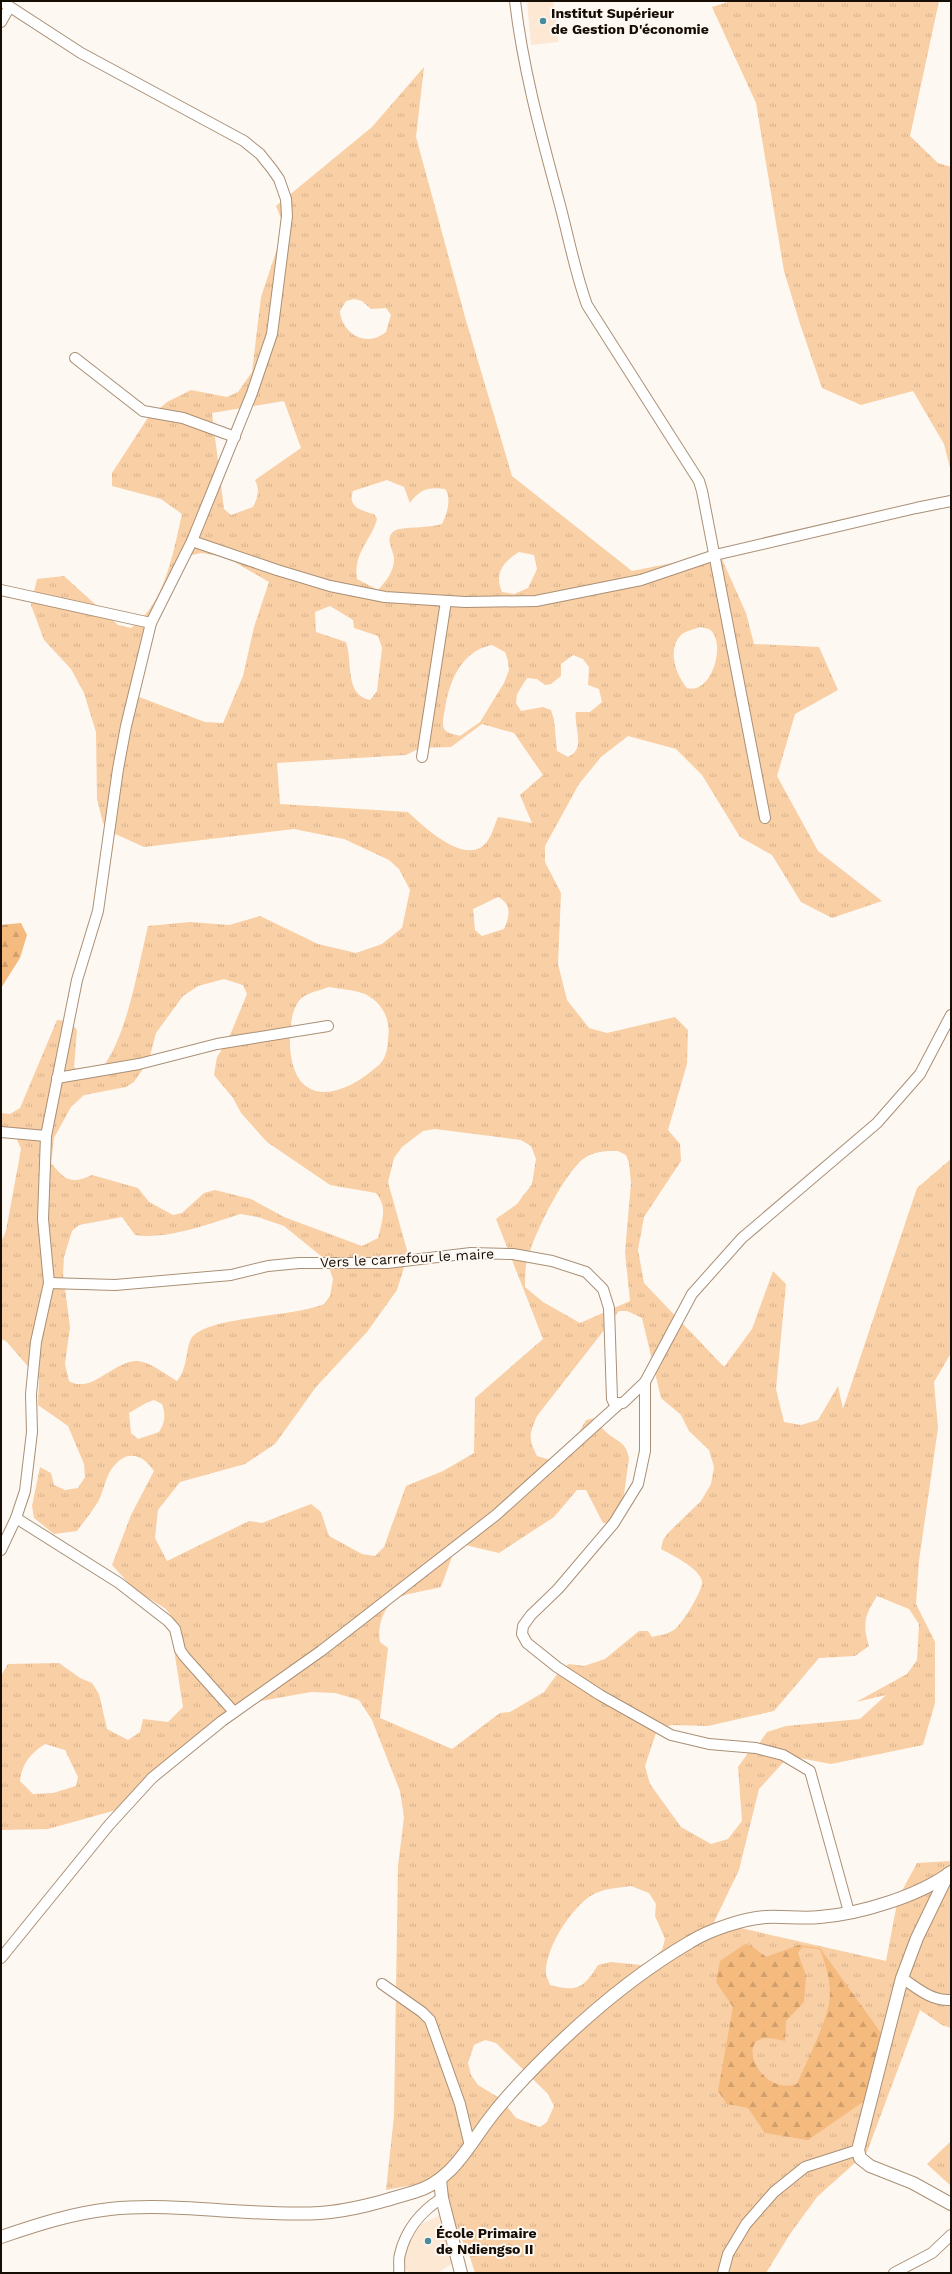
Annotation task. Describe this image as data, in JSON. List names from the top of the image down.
{
  "streets": {
    "street": ["Vers le carrefour le maire"]
  },
  "places": ["Institut Supérieur de Gestion D'économie", "École Primaire de Ndiengso II"]
}
